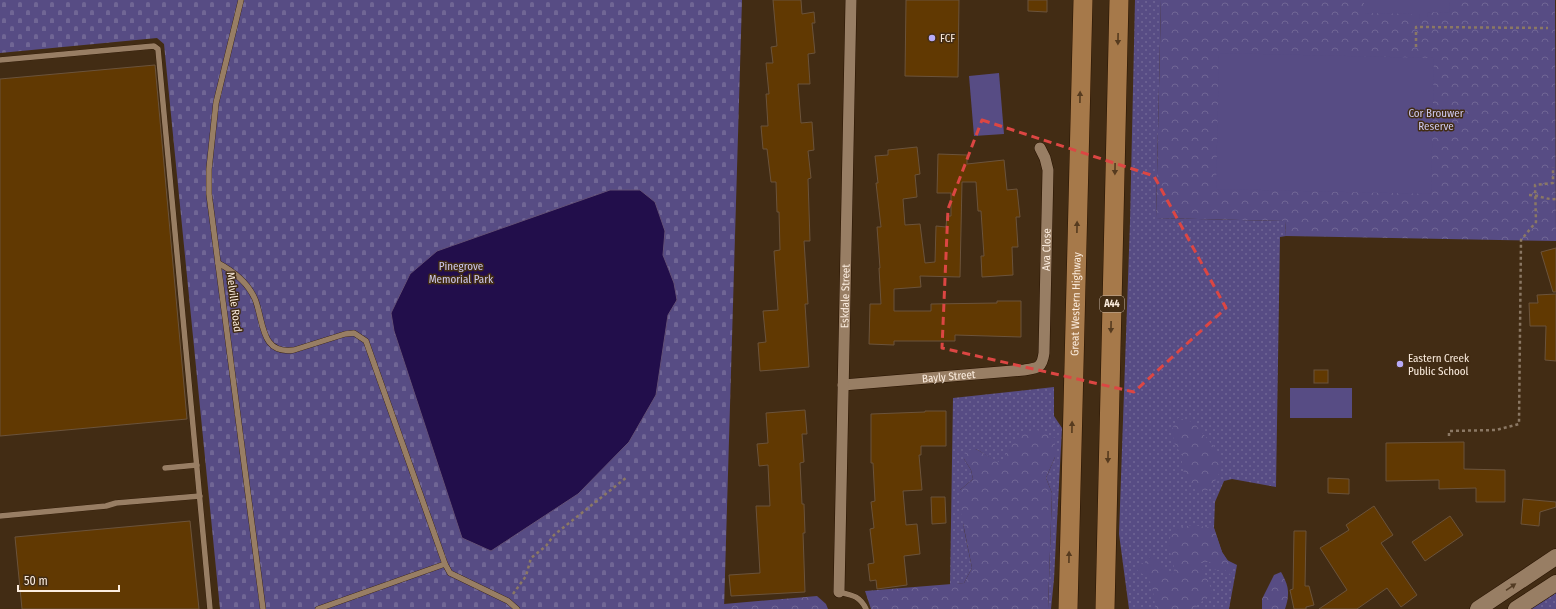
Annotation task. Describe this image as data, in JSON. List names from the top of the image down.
{
  "streets": {
    "highway": ["A44", "Great Western Highway"],
    "street": ["Ava Close", "Eskdale Street", "Bayly Street"],
    "lane": ["Melville Road"]
  },
  "crossings": [
    ["Ava Close", "Bayly Street"],
    ["Eskdale Street", "Bayly Street"]
  ],
  "parks": ["Cor Brouwer Reserve", "Pinegrove Memorial Park"],
  "places": ["FCF", "Eastern Creek Public School"],
  "scale_bar": "50 m"
}
